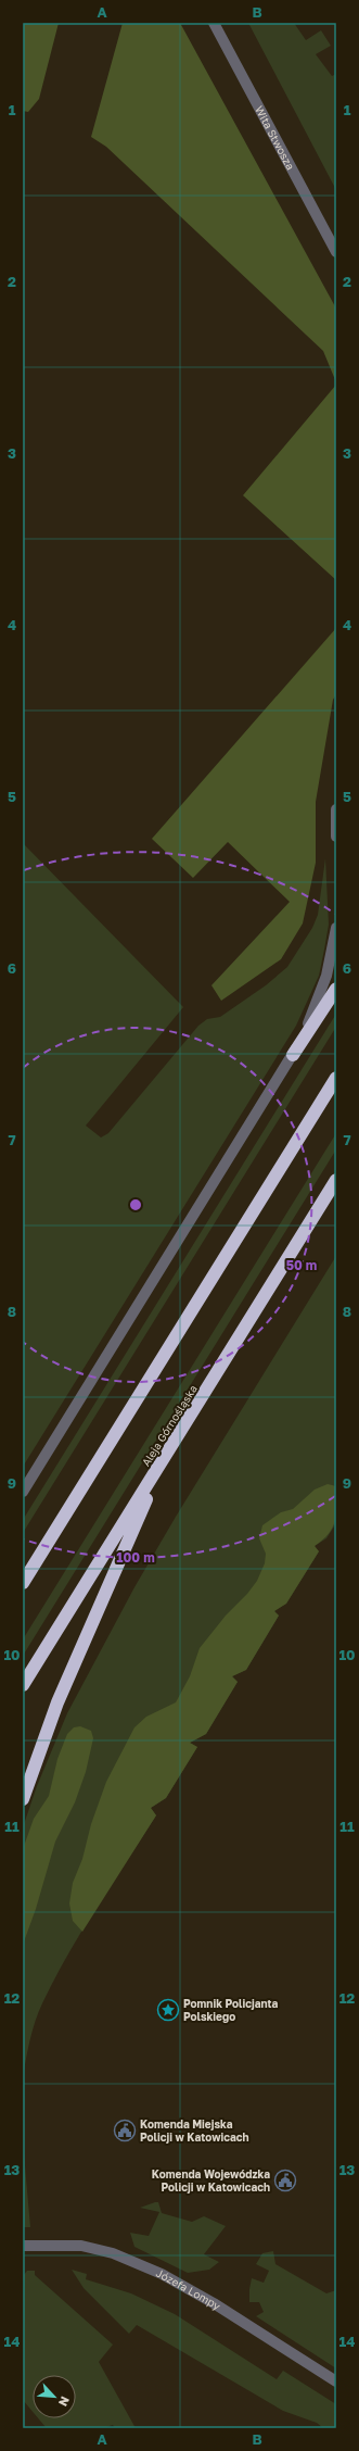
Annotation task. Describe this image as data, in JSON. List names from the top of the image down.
{
  "streets": {
    "highway": ["Aleja Górnośląska"],
    "street": ["Wita Stwosza", "Józefa Lompy"]
  },
  "places": {
    "place": ["Pomnik Policjanta Polskiego"],
    "public building": ["Komenda Miejska Policji w Katowicach", "Komenda Wojewódzka Policji w Katowicach"]
  },
  "north": "bottom right",
  "grid": {
    "columns": ["A", "B"],
    "rows": [
      "1",
      "2",
      "3",
      "4",
      "5",
      "6",
      "7",
      "8",
      "9",
      "10",
      "11",
      "12",
      "13",
      "14"
    ]
  },
  "rings": ["50 m", "100 m"]
}
